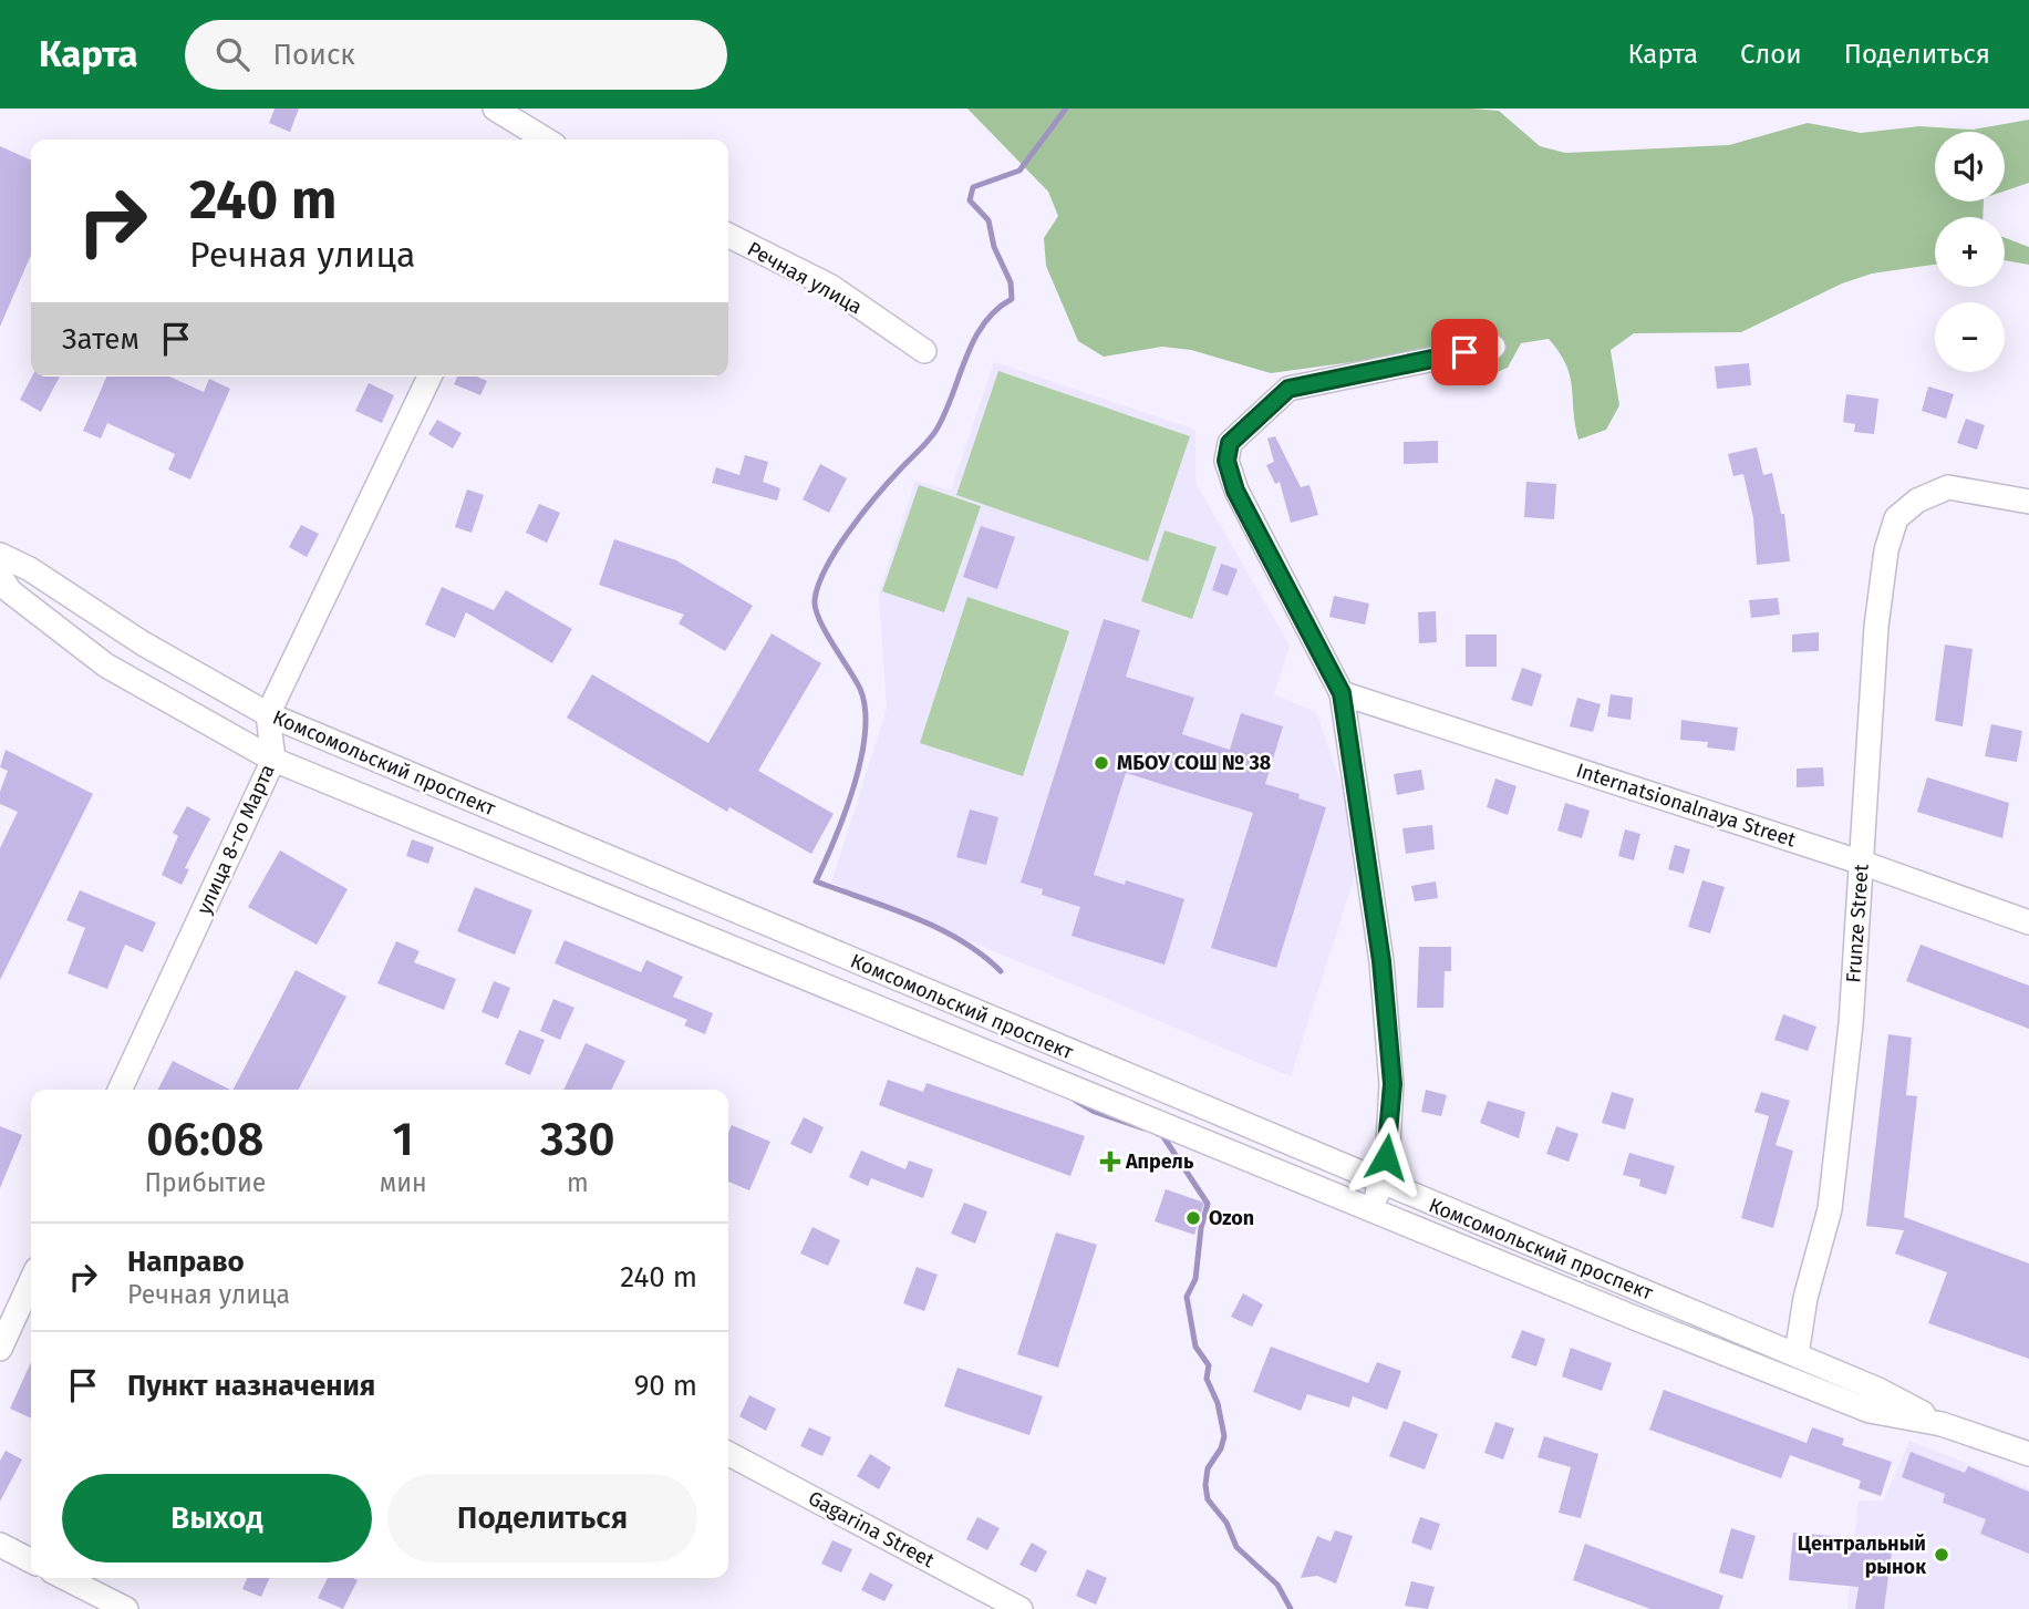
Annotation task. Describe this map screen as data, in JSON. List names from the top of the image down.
{
  "streets": {
    "street": [
      "Речная улица",
      "Комсомольский проспект",
      "Internatsionalnaya Street",
      "улица 8-го Марта",
      "Frunze Street",
      "Gagarina Street"
    ]
  },
  "crossings": [
    ["Комсомольский проспект", "улица 8-го Марта"],
    ["Комсомольский проспект", "Frunze Street"],
    ["Internatsionalnaya Street", "Frunze Street"]
  ],
  "places": {
    "other": ["МБОУ СОШ № 38", "Ozon", "Центральный рынок"],
    "health": ["Апрель"]
  },
  "page": {
    "header": "Карта",
    "search": "Поиск",
    "nav": ["Карта", "Слои", "Поделиться"],
    "map_buttons": ["+", "−"],
    "turn": ["240 m", "Речная улица"],
    "then": "Затем",
    "eta": [
      "06:08",
      "Прибытие",
      "1",
      "мин",
      "330",
      "m"
    ],
    "list": [
      {
        "name": "Направо",
        "note": "Речная улица",
        "value": "240 m"
      },
      {
        "name": "Пункт назначения",
        "value": "90 m"
      }
    ],
    "buttons": ["Выход", "Поделиться"]
  }
}
